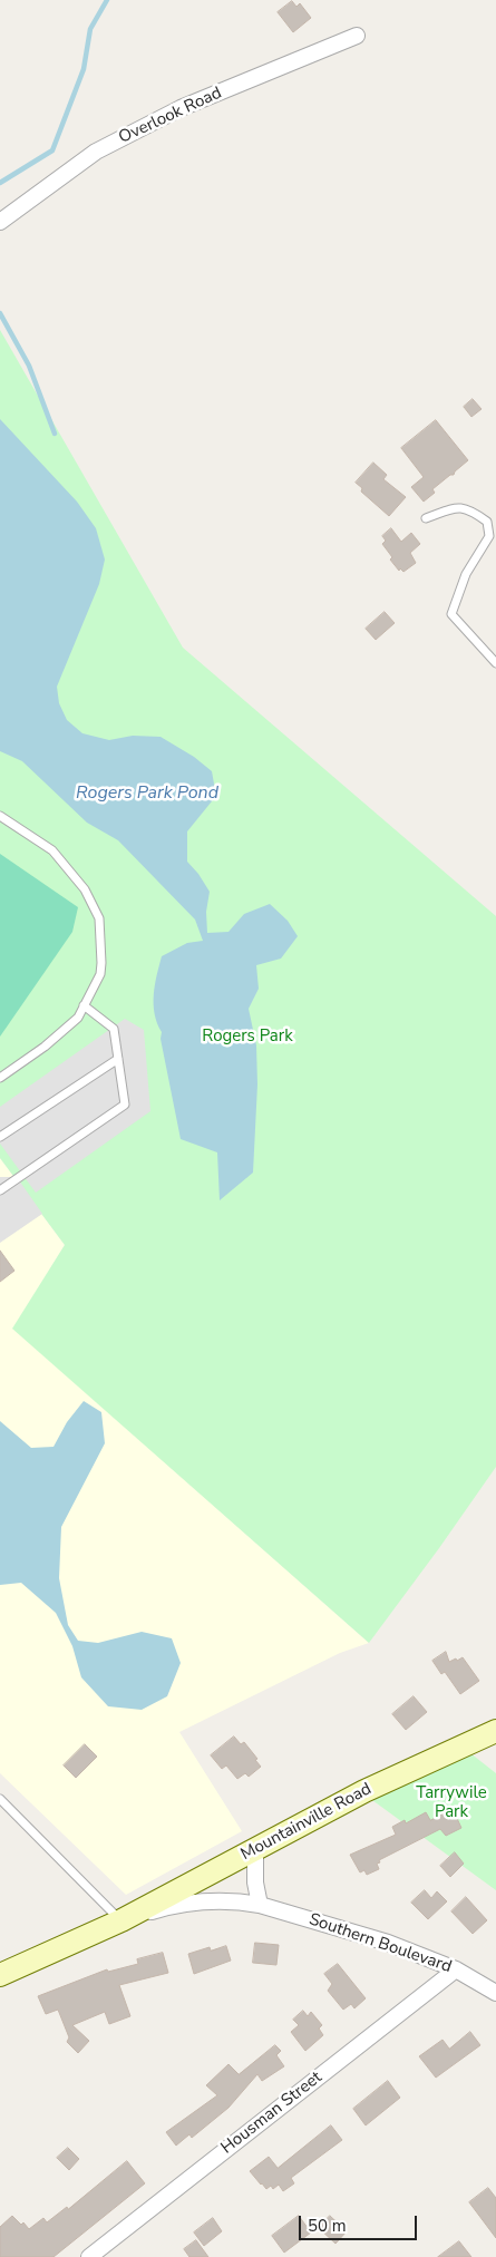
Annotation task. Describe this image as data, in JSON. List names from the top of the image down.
{
  "streets": {
    "street": [
      "Overlook Road",
      "Mountainville Road",
      "Southern Boulevard",
      "Housman Street"
    ]
  },
  "crossings": [
    ["Mountainville Road", "Southern Boulevard"],
    ["Southern Boulevard", "Housman Street"]
  ],
  "water": ["Rogers Park Pond"],
  "parks": ["Rogers Park", "Tarrywile Park"],
  "scale_bar": "50 m"
}
